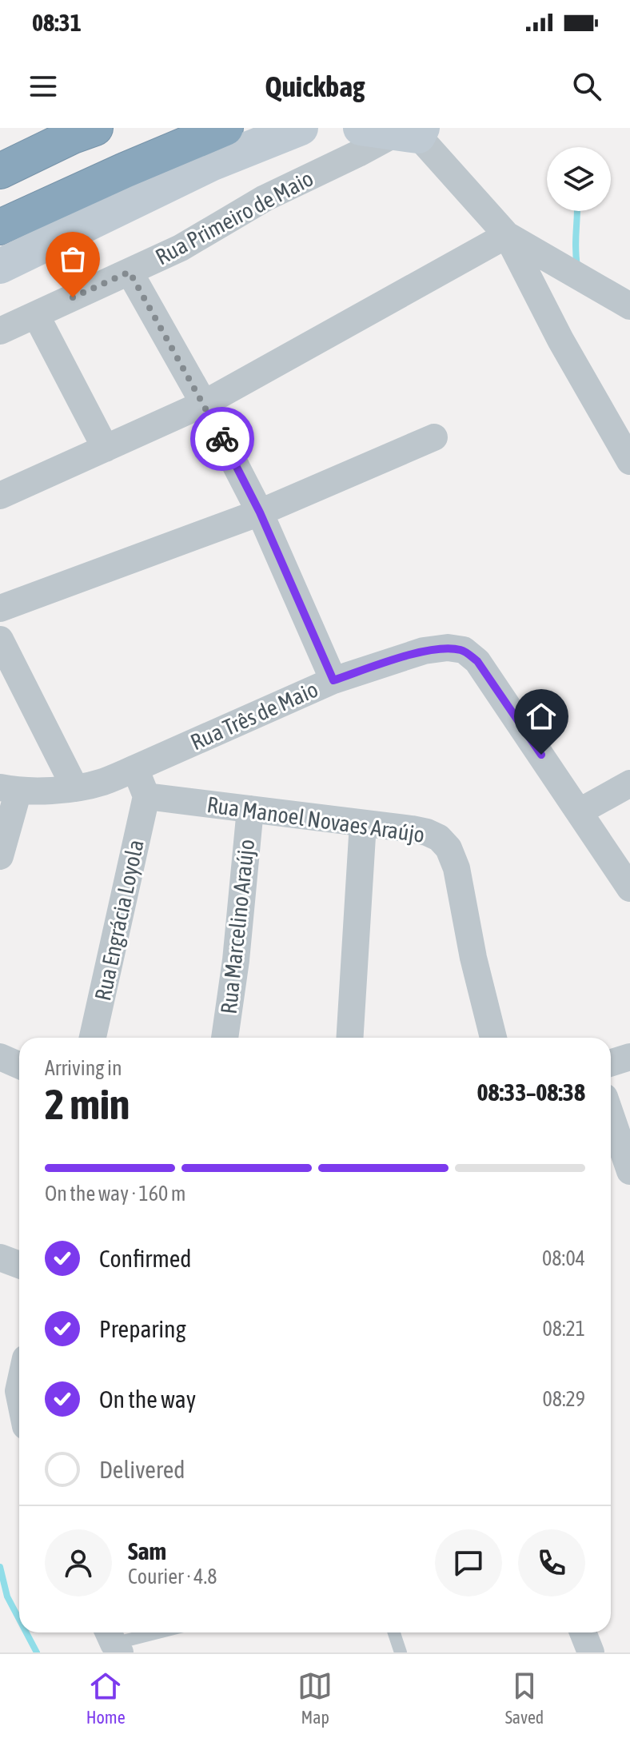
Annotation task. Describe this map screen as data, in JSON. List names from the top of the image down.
{
  "streets": {
    "street": [
      "Rua Primeiro de Maio",
      "Rua Três de Maio",
      "Rua Manoel Novaes Araújo",
      "Rua Engrácia Loyola",
      "Rua Marcelino Araújo"
    ]
  },
  "crossings": [
    ["Rua Manoel Novaes Araújo", "Rua Engrácia Loyola"],
    ["Rua Manoel Novaes Araújo", "Rua Marcelino Araújo"]
  ],
  "page": {
    "status": "08:31",
    "header": "Quickbag",
    "heading": ["2 min", "Arriving in", "08:33–08:38"],
    "panel": ["Sam", "Courier · 4.8"],
    "bar": "On the way · 160 m",
    "list": [
      ["Confirmed", "08:04"],
      ["Preparing", "08:21"],
      ["On the way", "08:29"],
      "Delivered"
    ],
    "tabs": ["Home", "Map", "Saved"]
  }
}
